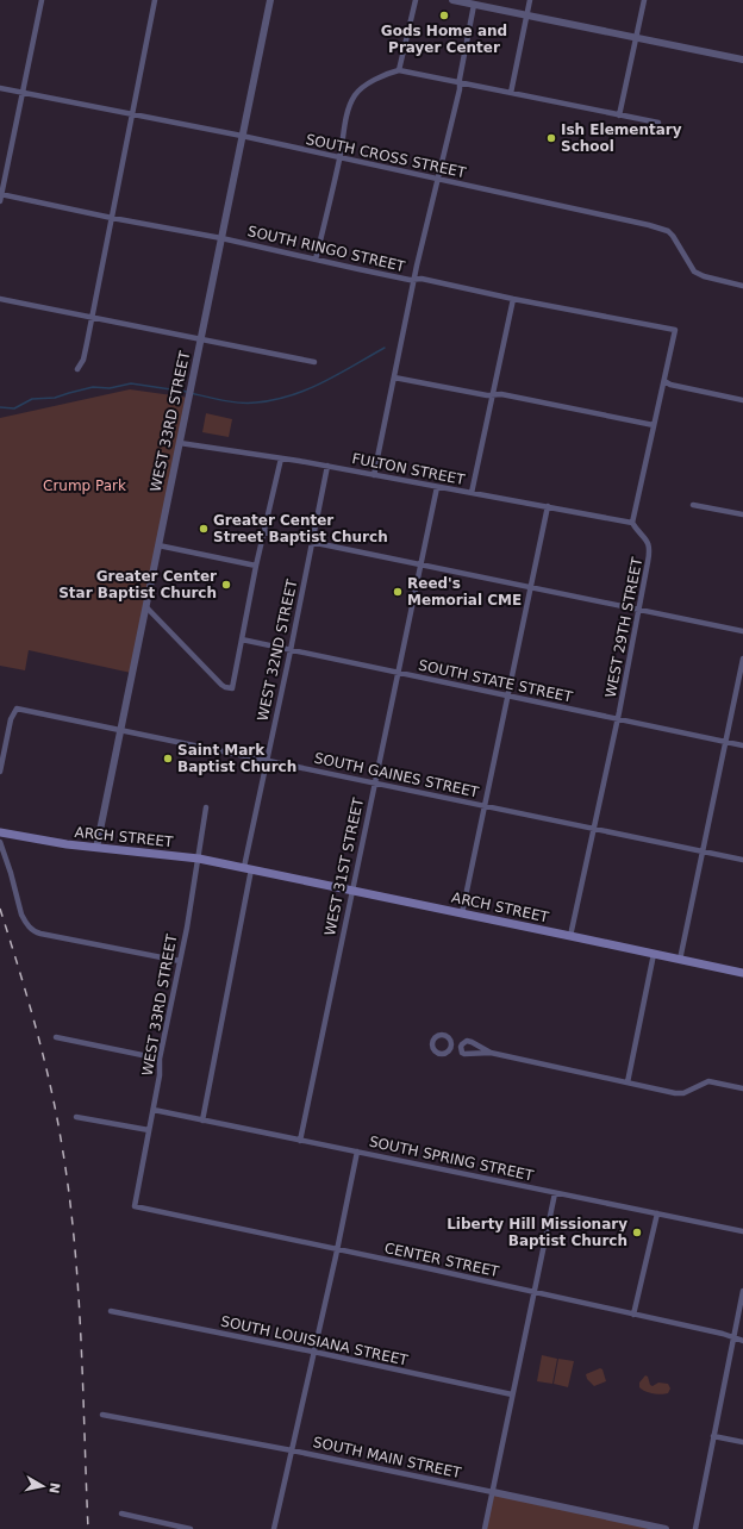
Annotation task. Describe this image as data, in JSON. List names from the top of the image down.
{
  "streets": {
    "main road": ["ARCH STREET"],
    "street": [
      "SOUTH CROSS STREET",
      "SOUTH RINGO STREET",
      "WEST 33RD STREET",
      "FULTON STREET",
      "WEST 29TH STREET",
      "WEST 32ND STREET",
      "SOUTH STATE STREET",
      "SOUTH GAINES STREET",
      "WEST 31ST STREET",
      "SOUTH SPRING STREET",
      "CENTER STREET",
      "SOUTH LOUISIANA STREET",
      "SOUTH MAIN STREET"
    ]
  },
  "crossings": [
    ["SOUTH CROSS STREET", "WEST 33RD STREET"],
    ["SOUTH RINGO STREET", "WEST 33RD STREET"],
    ["WEST 33RD STREET", "FULTON STREET"],
    ["WEST 33RD STREET", "SOUTH GAINES STREET"],
    ["WEST 33RD STREET", "ARCH STREET"],
    ["WEST 33RD STREET", "SOUTH SPRING STREET"],
    ["WEST 33RD STREET", "CENTER STREET"],
    ["FULTON STREET", "WEST 29TH STREET"],
    ["FULTON STREET", "WEST 32ND STREET"],
    ["FULTON STREET", "WEST 31ST STREET"],
    ["WEST 29TH STREET", "SOUTH STATE STREET"],
    ["WEST 29TH STREET", "SOUTH GAINES STREET"],
    ["WEST 29TH STREET", "ARCH STREET"],
    ["WEST 32ND STREET", "SOUTH STATE STREET"],
    ["WEST 32ND STREET", "SOUTH GAINES STREET"],
    ["WEST 32ND STREET", "ARCH STREET"],
    ["WEST 32ND STREET", "SOUTH SPRING STREET"],
    ["SOUTH STATE STREET", "WEST 31ST STREET"],
    ["SOUTH GAINES STREET", "WEST 31ST STREET"],
    ["ARCH STREET", "WEST 31ST STREET"],
    ["WEST 31ST STREET", "SOUTH SPRING STREET"]
  ],
  "parks": ["Crump Park"],
  "places": [
    "Gods Home and Prayer Center",
    "Ish Elementary School",
    "Greater Center Street Baptist Church",
    "Greater Center Star Baptist Church",
    "Reed's Memorial CME",
    "Saint Mark Baptist Church",
    "Liberty Hill Missionary Baptist Church"
  ],
  "north": "right"
}
